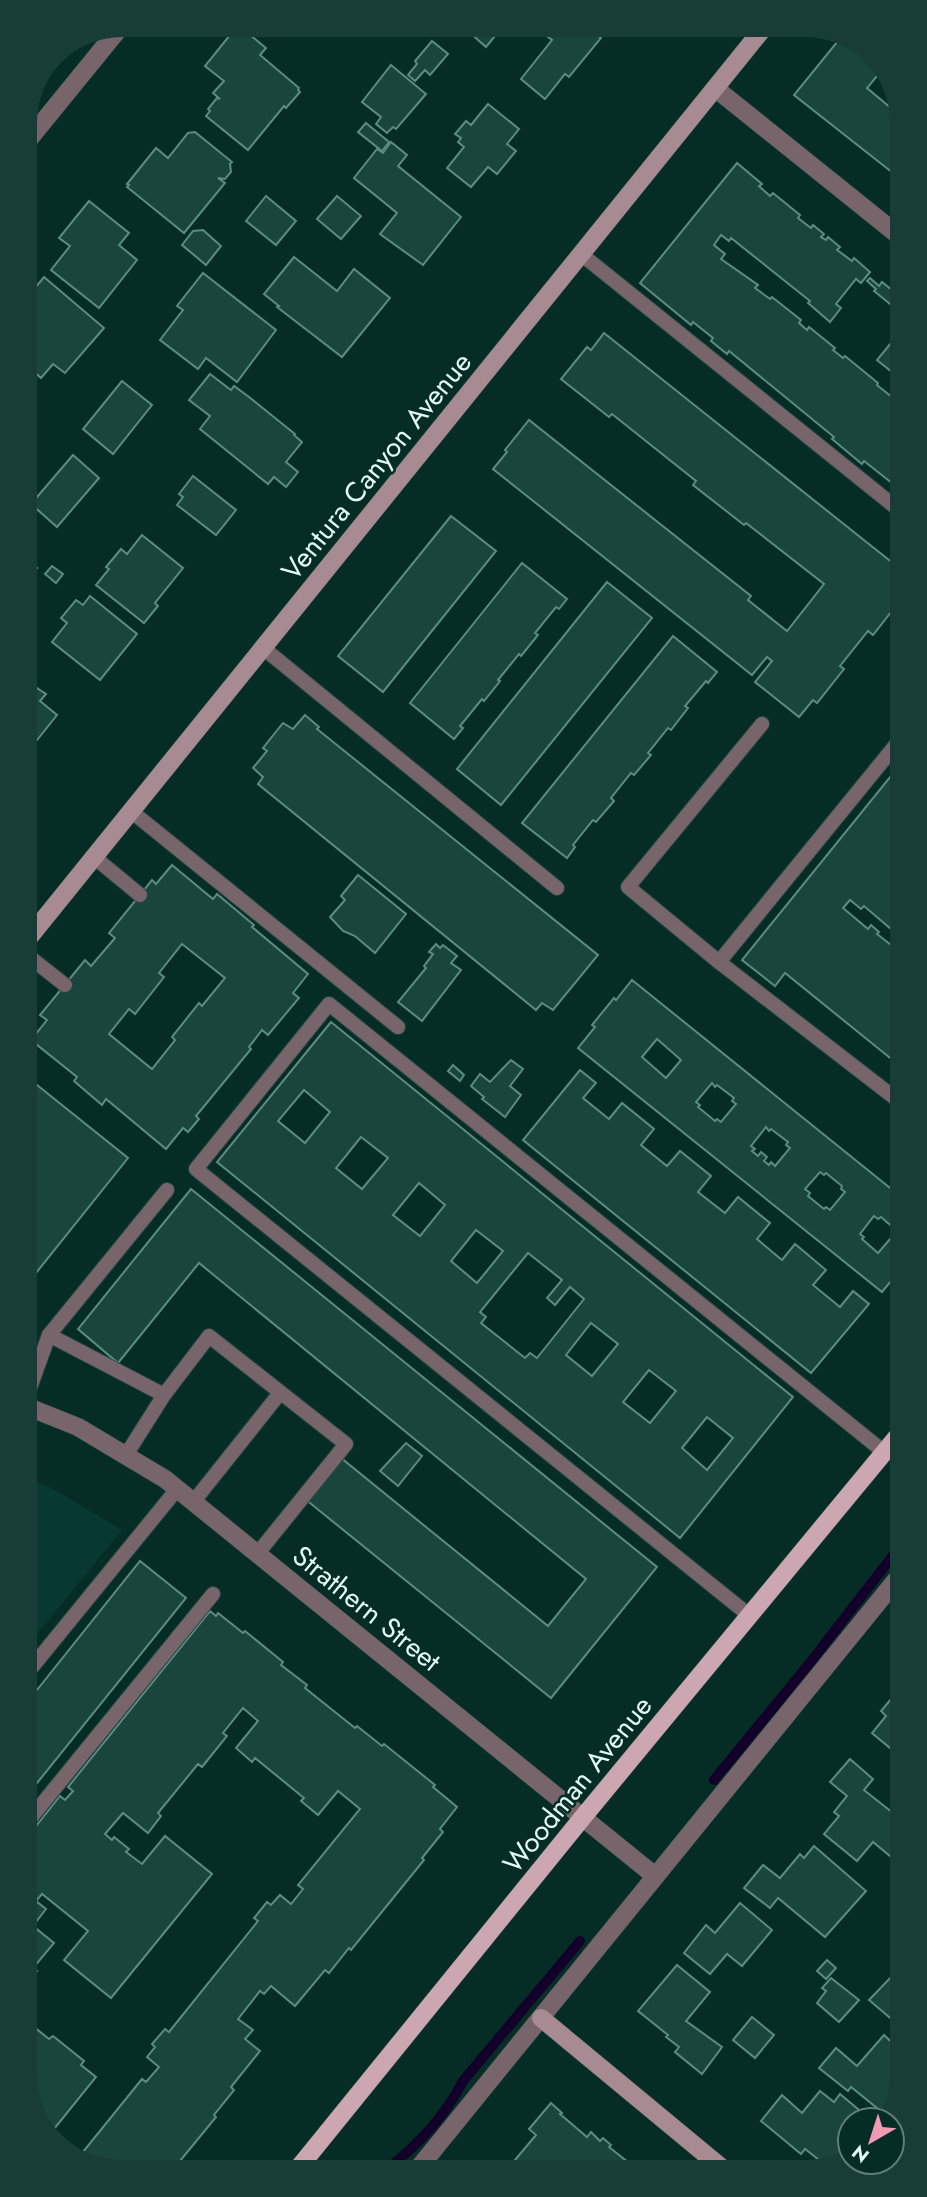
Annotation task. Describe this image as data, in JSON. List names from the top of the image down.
{
  "streets": {
    "main road": ["Woodman Avenue"],
    "street": ["Ventura Canyon Avenue", "Strathern Street"]
  },
  "crossings": [
    ["Strathern Street", "Woodman Avenue"]
  ],
  "north": "bottom left"
}
